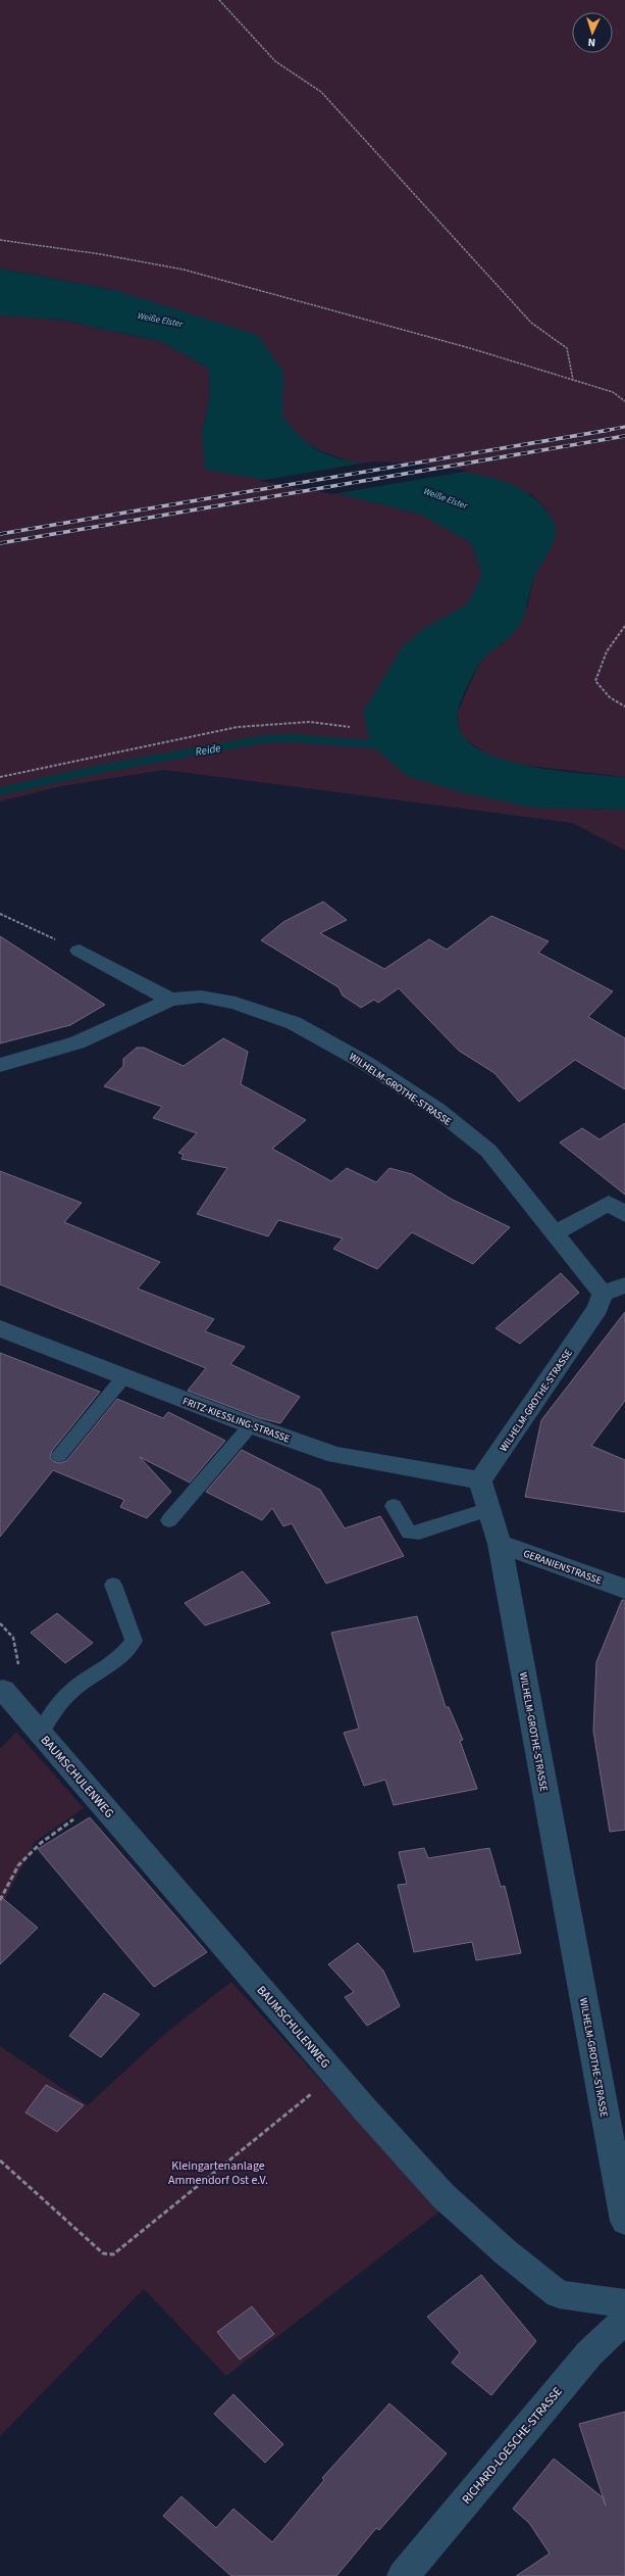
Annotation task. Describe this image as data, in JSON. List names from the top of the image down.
{
  "streets": {
    "street": [
      "WILHELM-GROTHE-STRASSE",
      "FRITZ-KIESSLING-STRASSE",
      "GERANIENSTRASSE",
      "BAUMSCHULENWEG",
      "RICHARD-LOESCHE-STRASSE"
    ]
  },
  "crossings": [
    ["WILHELM-GROTHE-STRASSE", "FRITZ-KIESSLING-STRASSE"],
    ["WILHELM-GROTHE-STRASSE", "GERANIENSTRASSE"]
  ],
  "water": ["Weiße Elster", "Reide"],
  "parks": ["Kleingartenanlage Ammendorf Ost e.V."],
  "north": "bottom"
}
